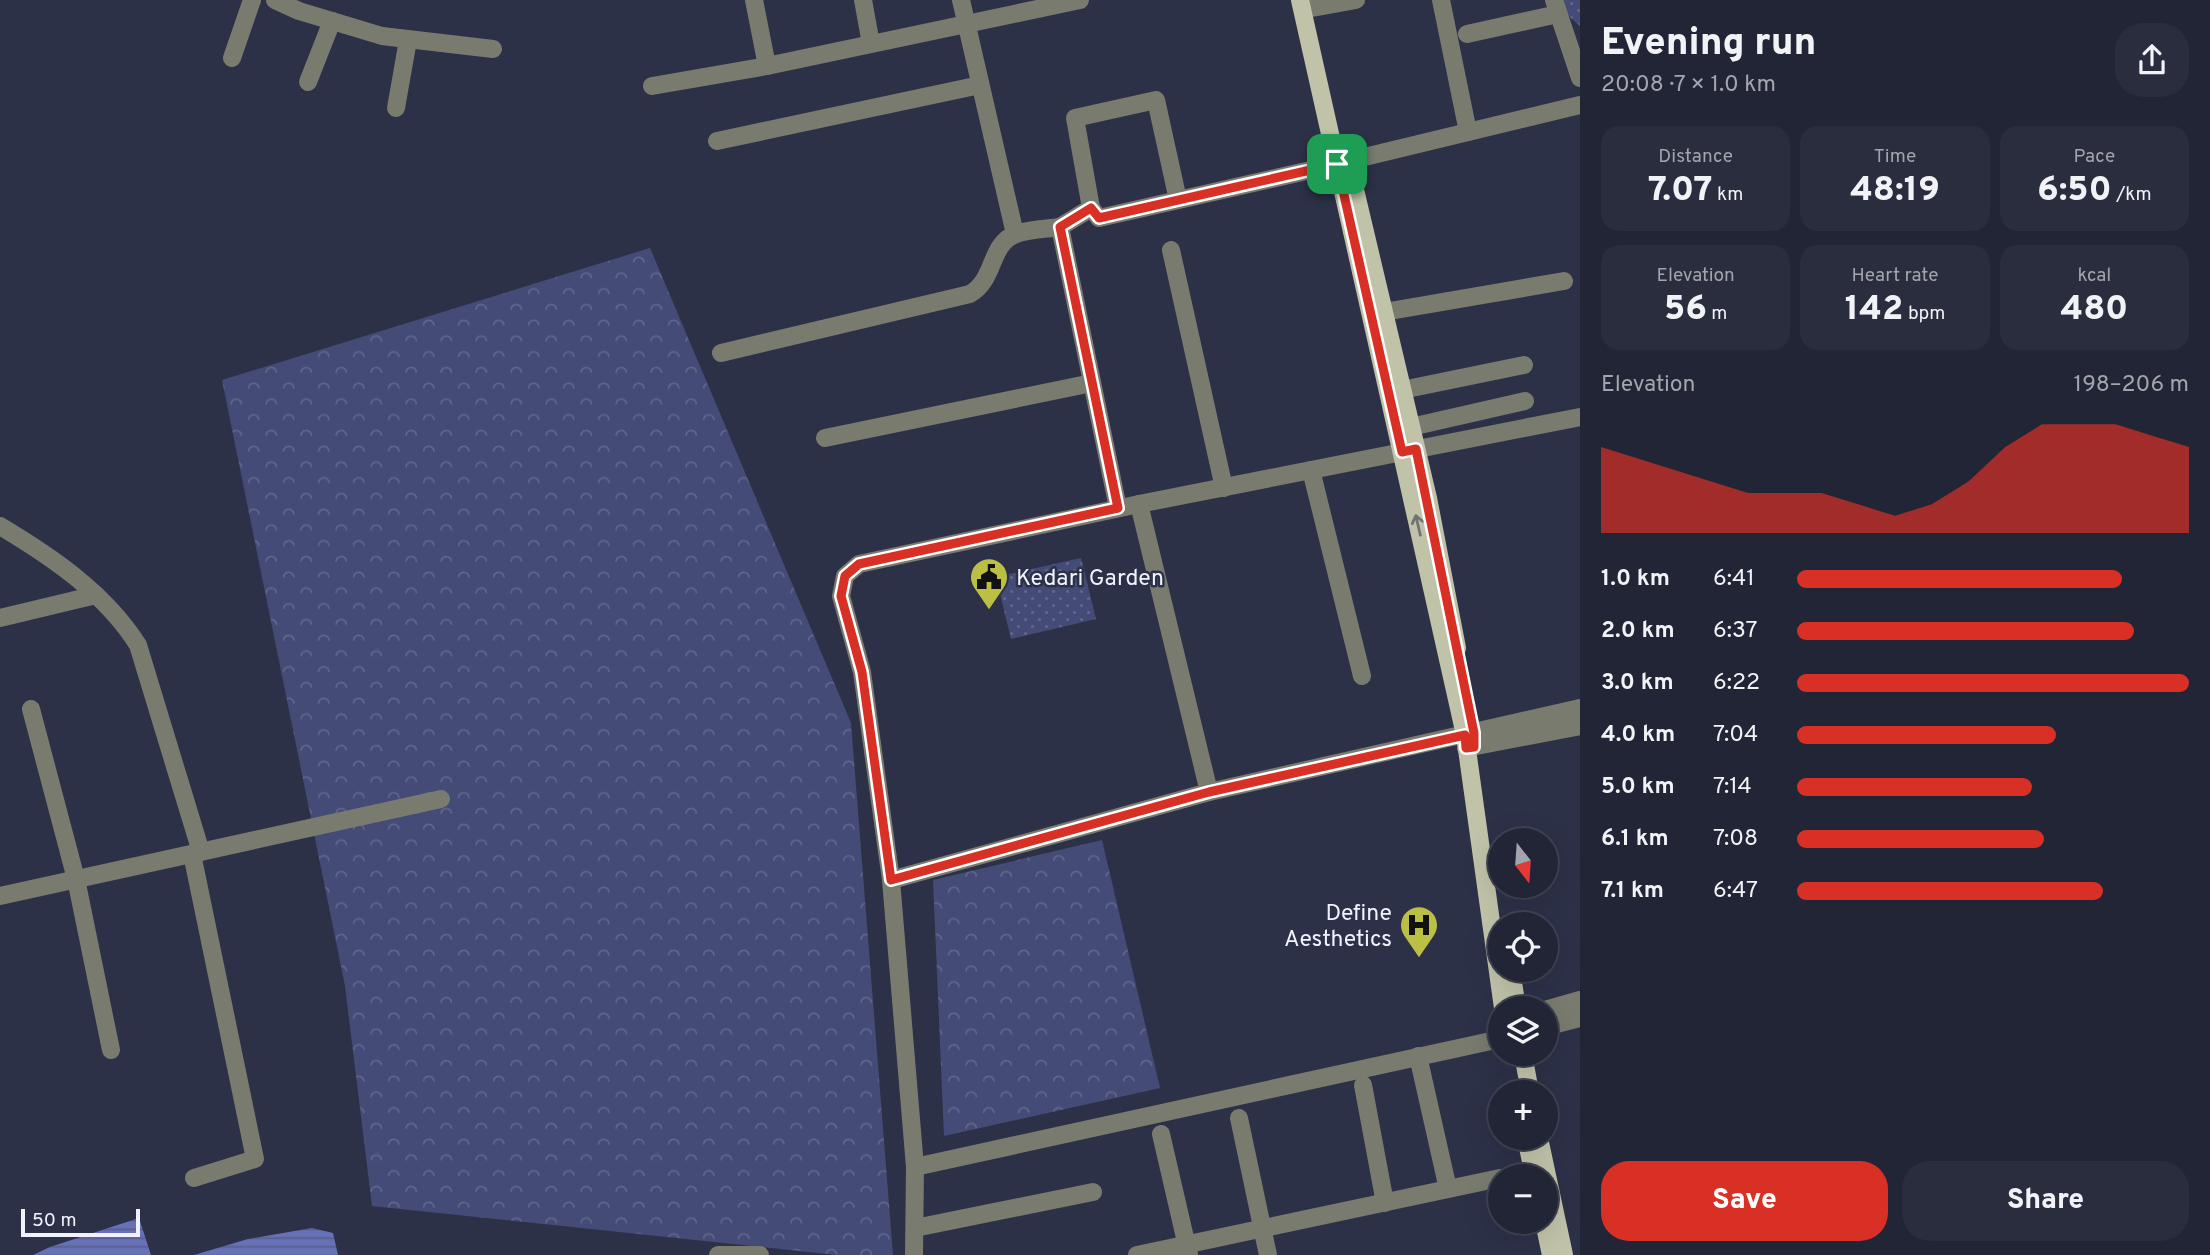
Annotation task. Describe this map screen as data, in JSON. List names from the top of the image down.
{
  "places": {
    "public building": ["Kedari Garden"],
    "hospital": ["Define Aesthetics"]
  },
  "scale_bar": "50 m",
  "north": "bottom",
  "page": {
    "heading": ["Evening run", "20:08 · 7 × 1.0 km"],
    "stats": [
      ["Distance", "7.07 km"],
      ["Time", "48:19"],
      ["Pace", "6:50 /km"],
      ["Elevation", "56 m"],
      ["Heart rate", "142 bpm"],
      ["kcal", "480"]
    ],
    "chart": ["Elevation", "198–206 m"],
    "list": [
      {
        "name": "1.0 km",
        "note": "6:41"
      },
      {
        "name": "2.0 km",
        "note": "6:37"
      },
      {
        "name": "3.0 km",
        "note": "6:22"
      },
      {
        "name": "4.0 km",
        "note": "7:04"
      },
      {
        "name": "5.0 km",
        "note": "7:14"
      },
      {
        "name": "6.1 km",
        "note": "7:08"
      },
      {
        "name": "7.1 km",
        "note": "6:47"
      }
    ],
    "map_buttons": ["+", "−"],
    "buttons": ["Save", "Share"],
    "scale": "50 m"
  }
}
